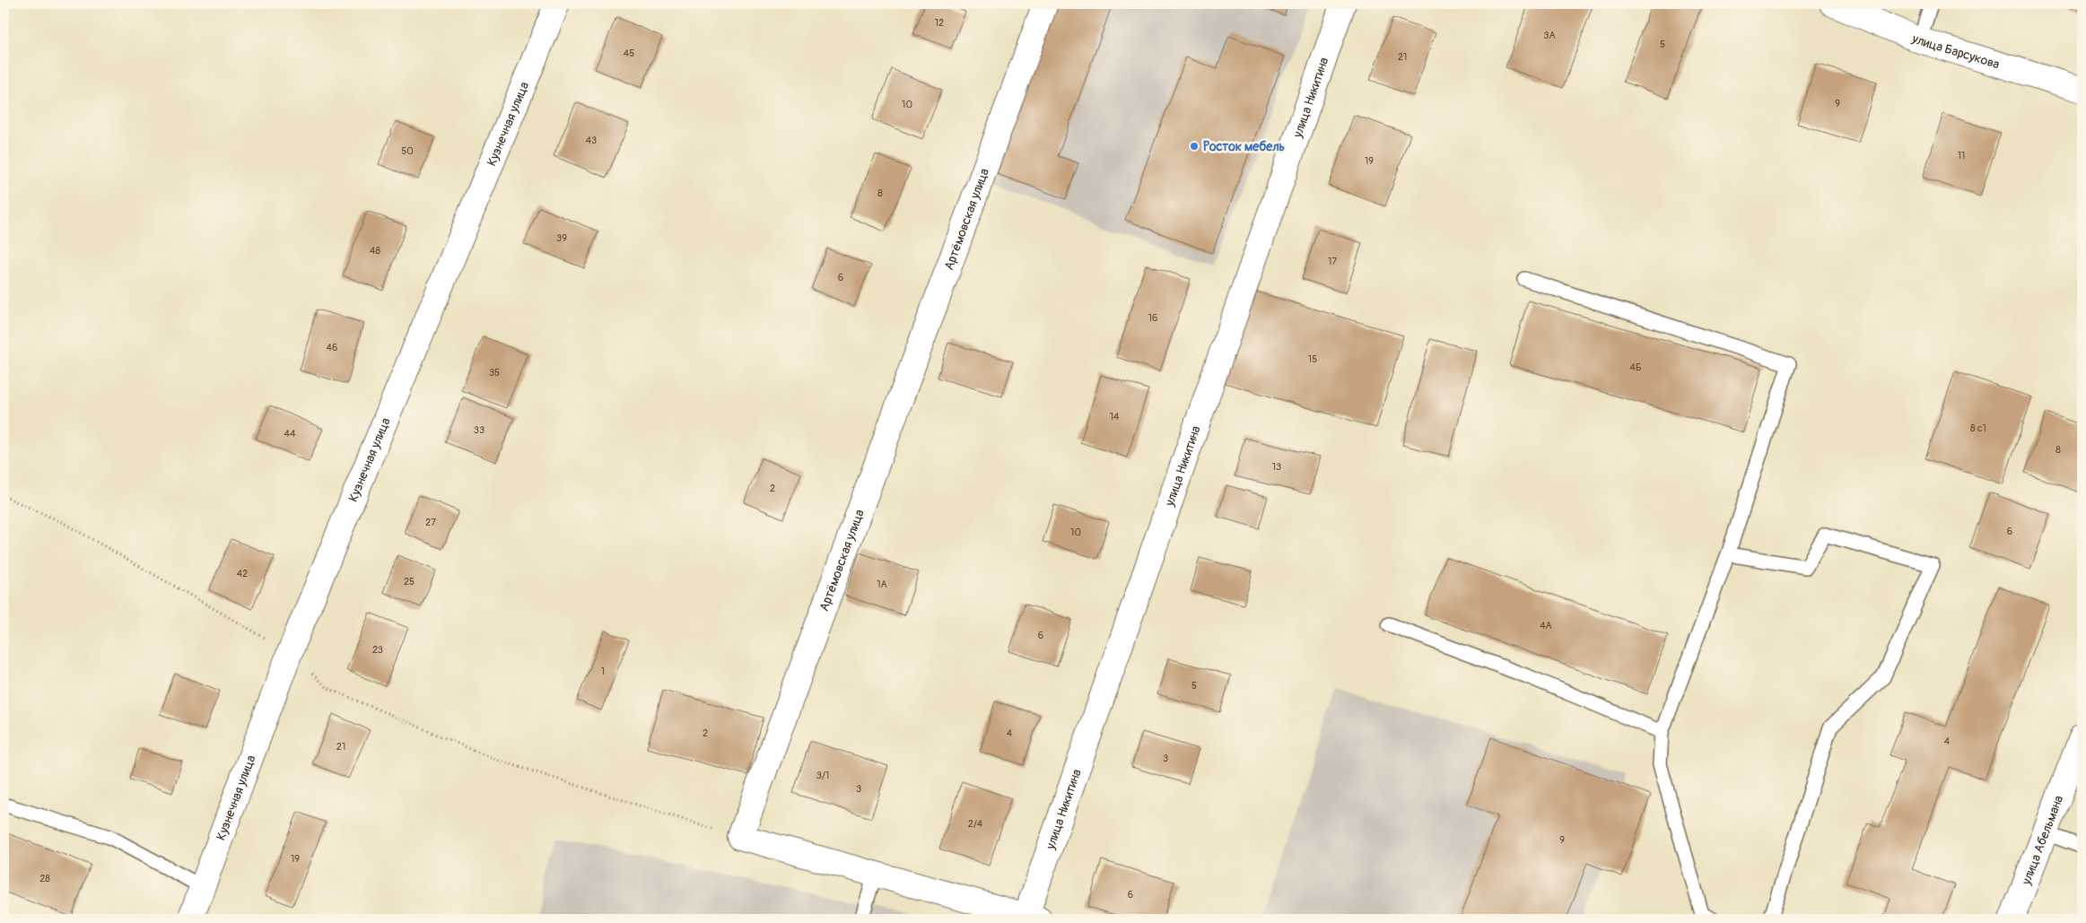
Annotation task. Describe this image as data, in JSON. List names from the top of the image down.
{
  "streets": {
    "street": [
      "улица Барсукова",
      "улица Никитина",
      "Кузнечная улица",
      "Артёмовская улица",
      "улица Абельмана"
    ]
  },
  "places": ["Росток мебель"],
  "house_numbers": [
    "12",
    "3А",
    "5",
    "45",
    "21",
    "9",
    "10",
    "43",
    "50",
    "11",
    "19",
    "8",
    "39",
    "48",
    "17",
    "6",
    "16",
    "46",
    "15",
    "4Б",
    "35",
    "14",
    "8 с1",
    "33",
    "44",
    "8",
    "13",
    "2",
    "27",
    "6",
    "10",
    "42",
    "25",
    "1А",
    "4А",
    "6",
    "23",
    "1",
    "5",
    "2",
    "4",
    "4",
    "21",
    "3",
    "3/1",
    "3",
    "2/4",
    "9",
    "19",
    "28",
    "6"
  ]
}
